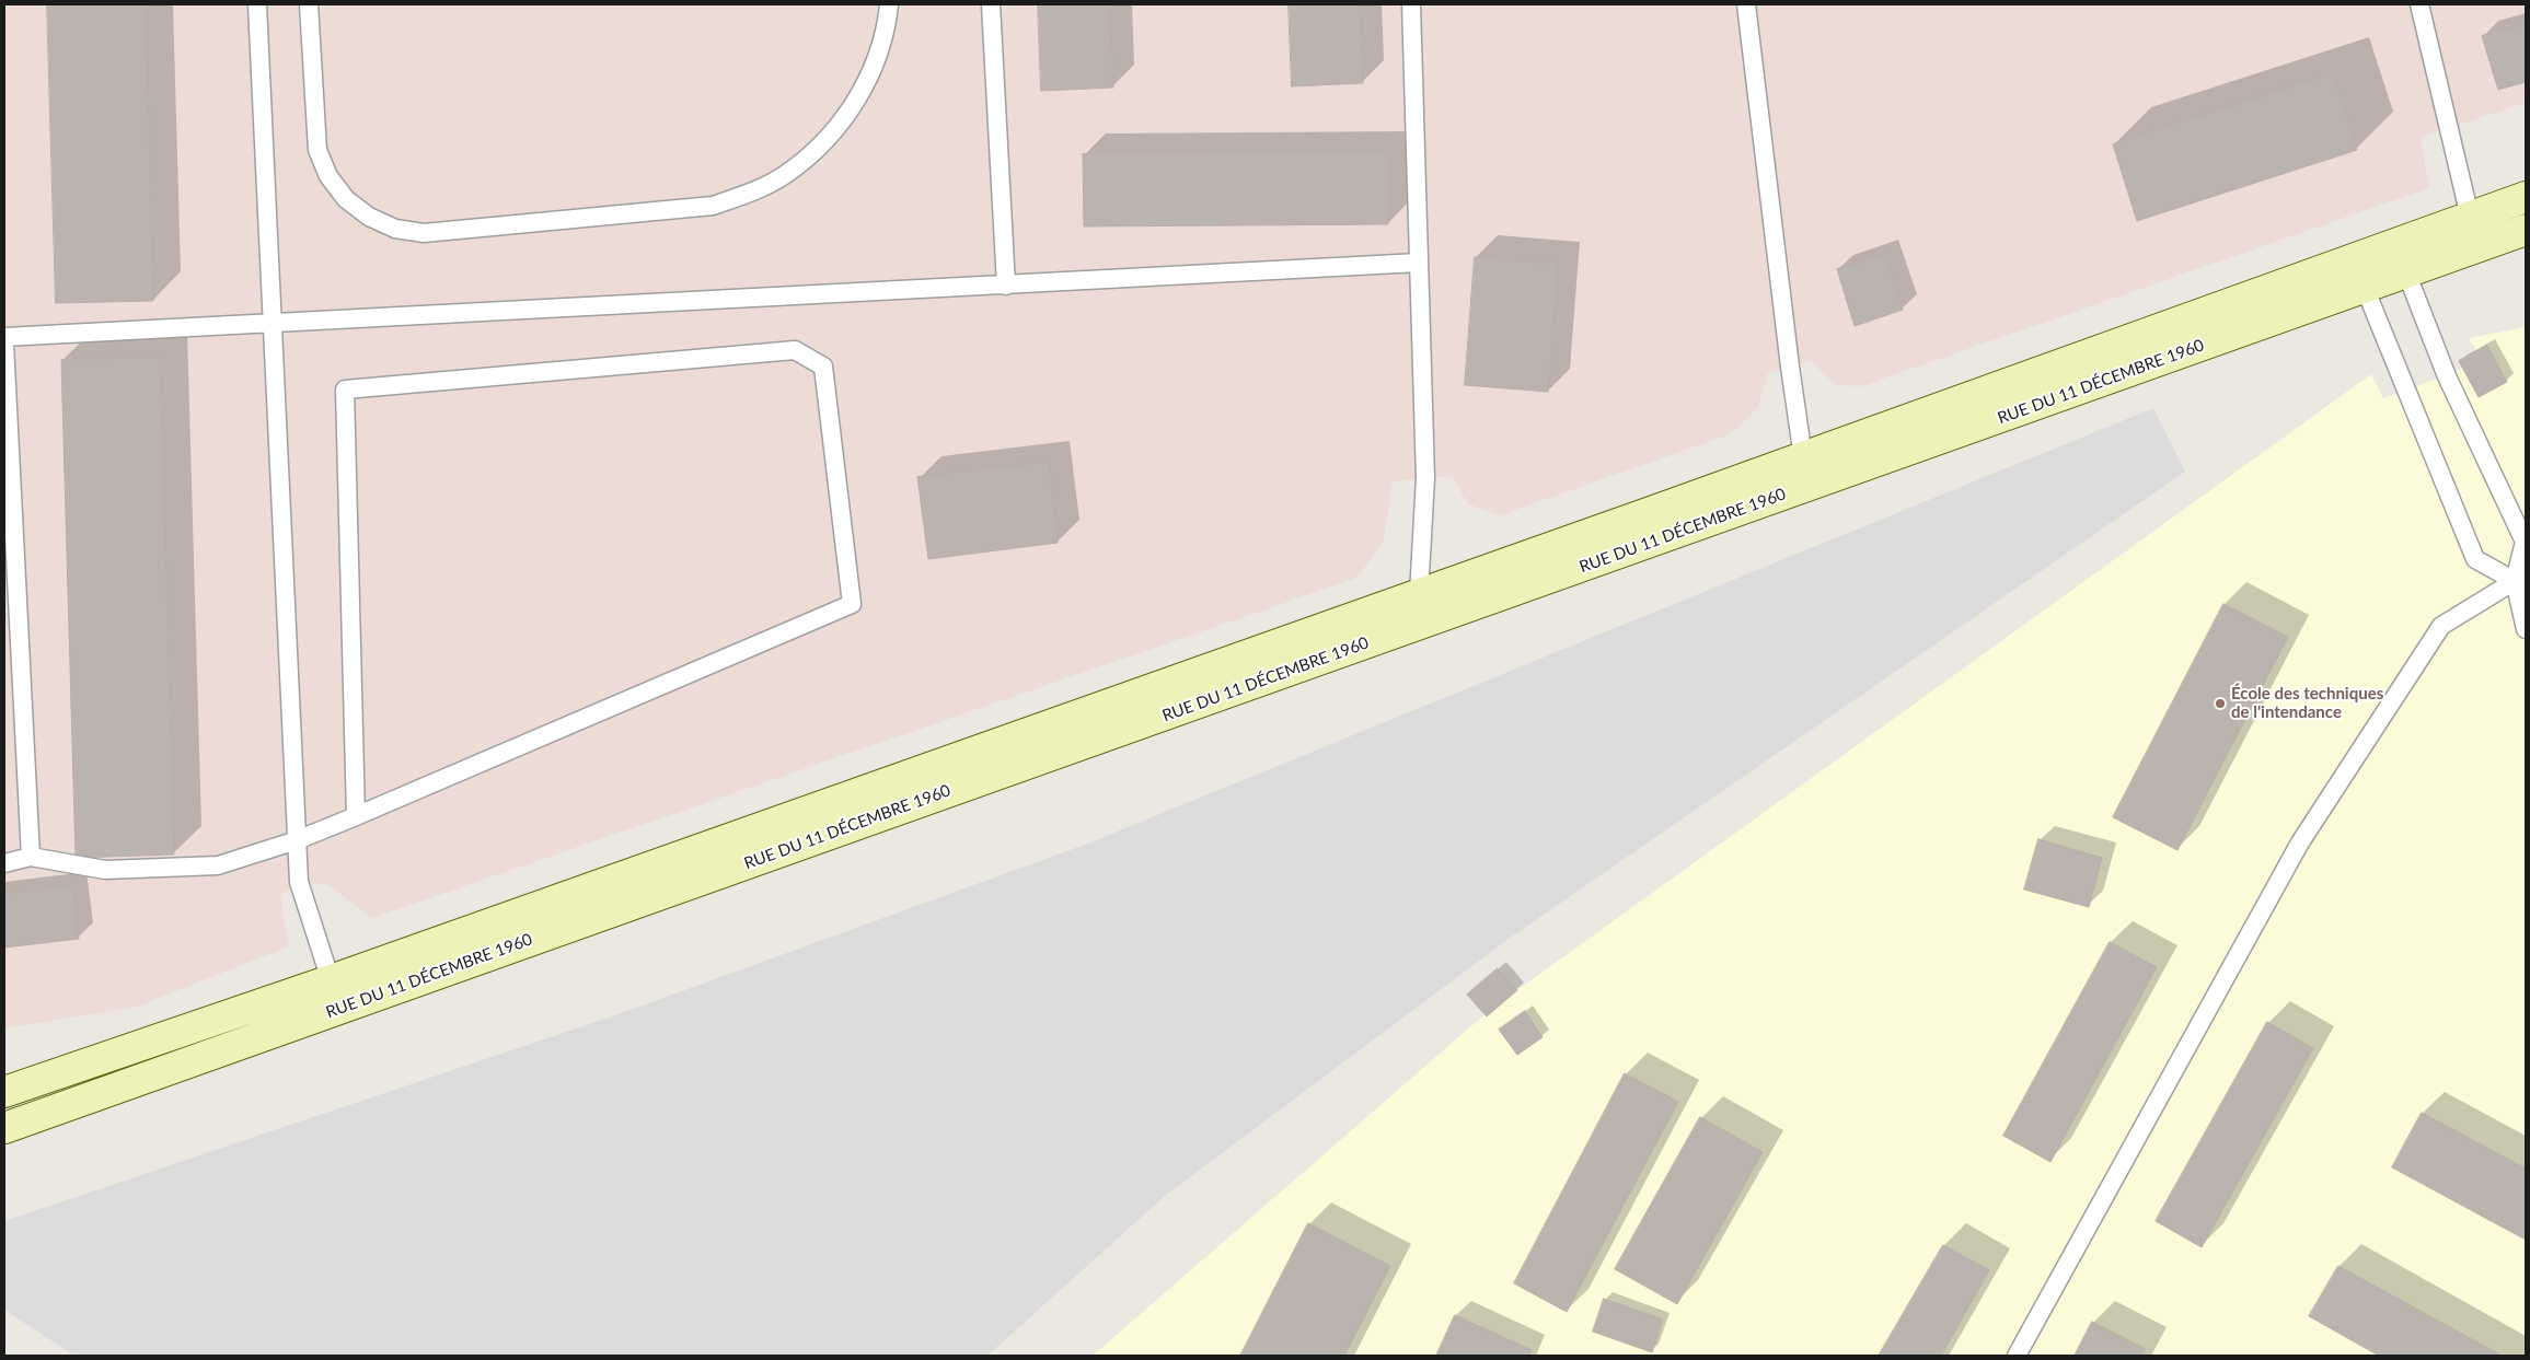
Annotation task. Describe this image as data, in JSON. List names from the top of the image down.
{
  "streets": {
    "main road": ["RUE DU 11 DÉCEMBRE 1960"]
  },
  "places": ["École des techniques de l'intendance"]
}
